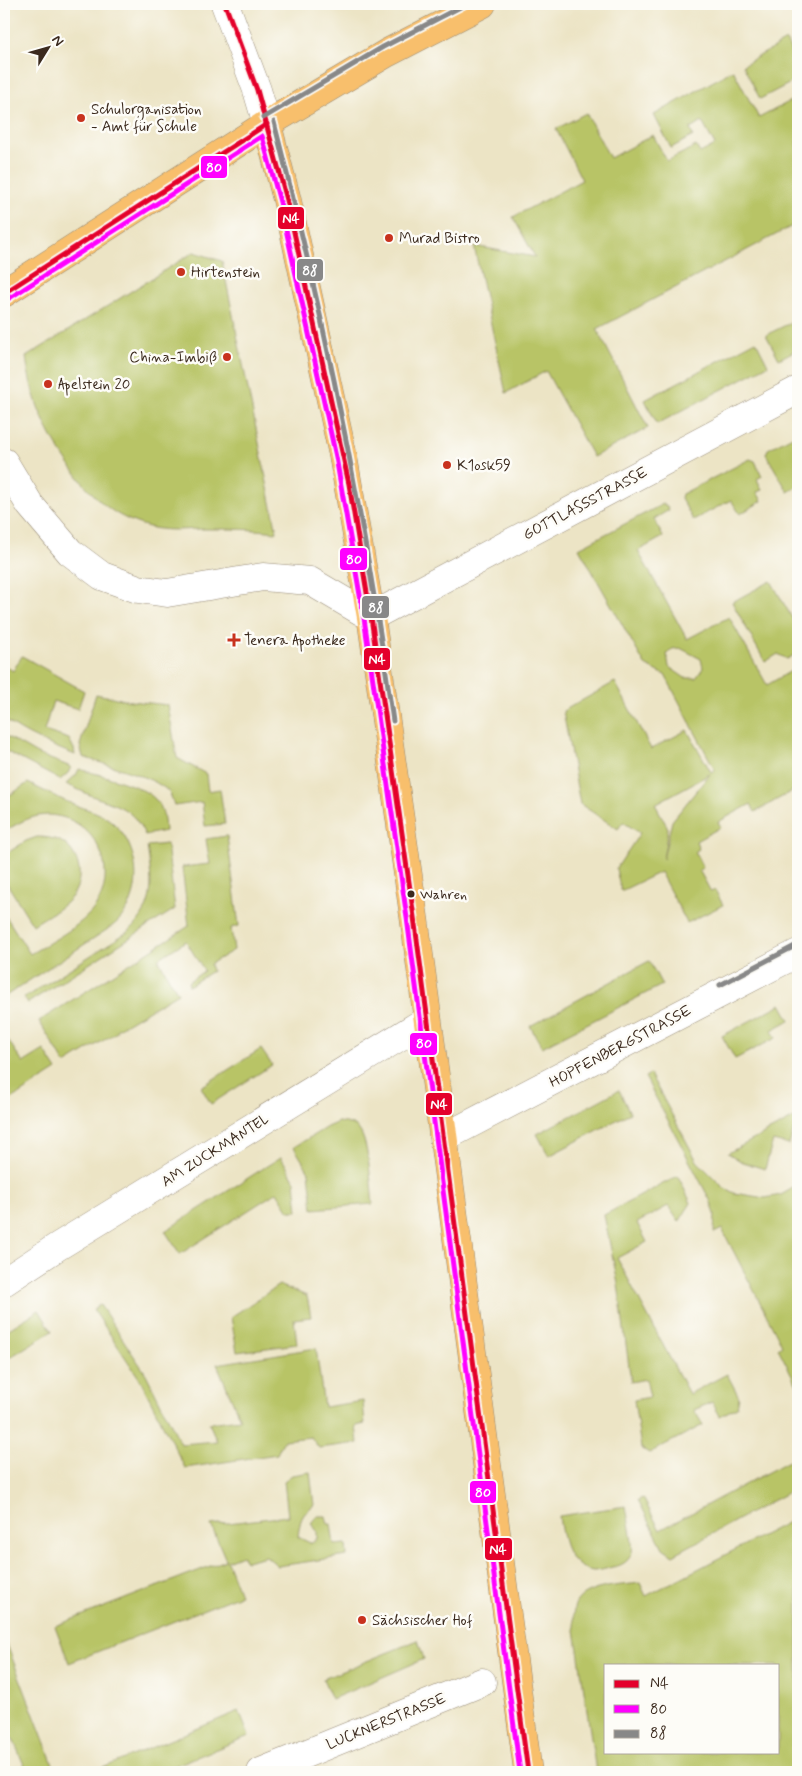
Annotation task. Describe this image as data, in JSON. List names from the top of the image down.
{
  "streets": {
    "street": [
      "GOTTLASSSTRASSE",
      "HOPFENBERGSTRASSE",
      "AM ZUCKMANTEL",
      "LUCKNERSTRASSE"
    ]
  },
  "places": {
    "other": [
      "Schulorganisation - Amt für Schule",
      "Murad Bistro",
      "Hirtenstein",
      "China-Imbiß",
      "Apelstein 20",
      "K1osk59",
      "Wahren",
      "Sächsischer Hof"
    ],
    "health": ["Tenera Apotheke"]
  },
  "lines": ["transit line N4", "transit line 88", "transit line 80"],
  "legend": ["N4", "80", "88"],
  "north": "top right"
}
